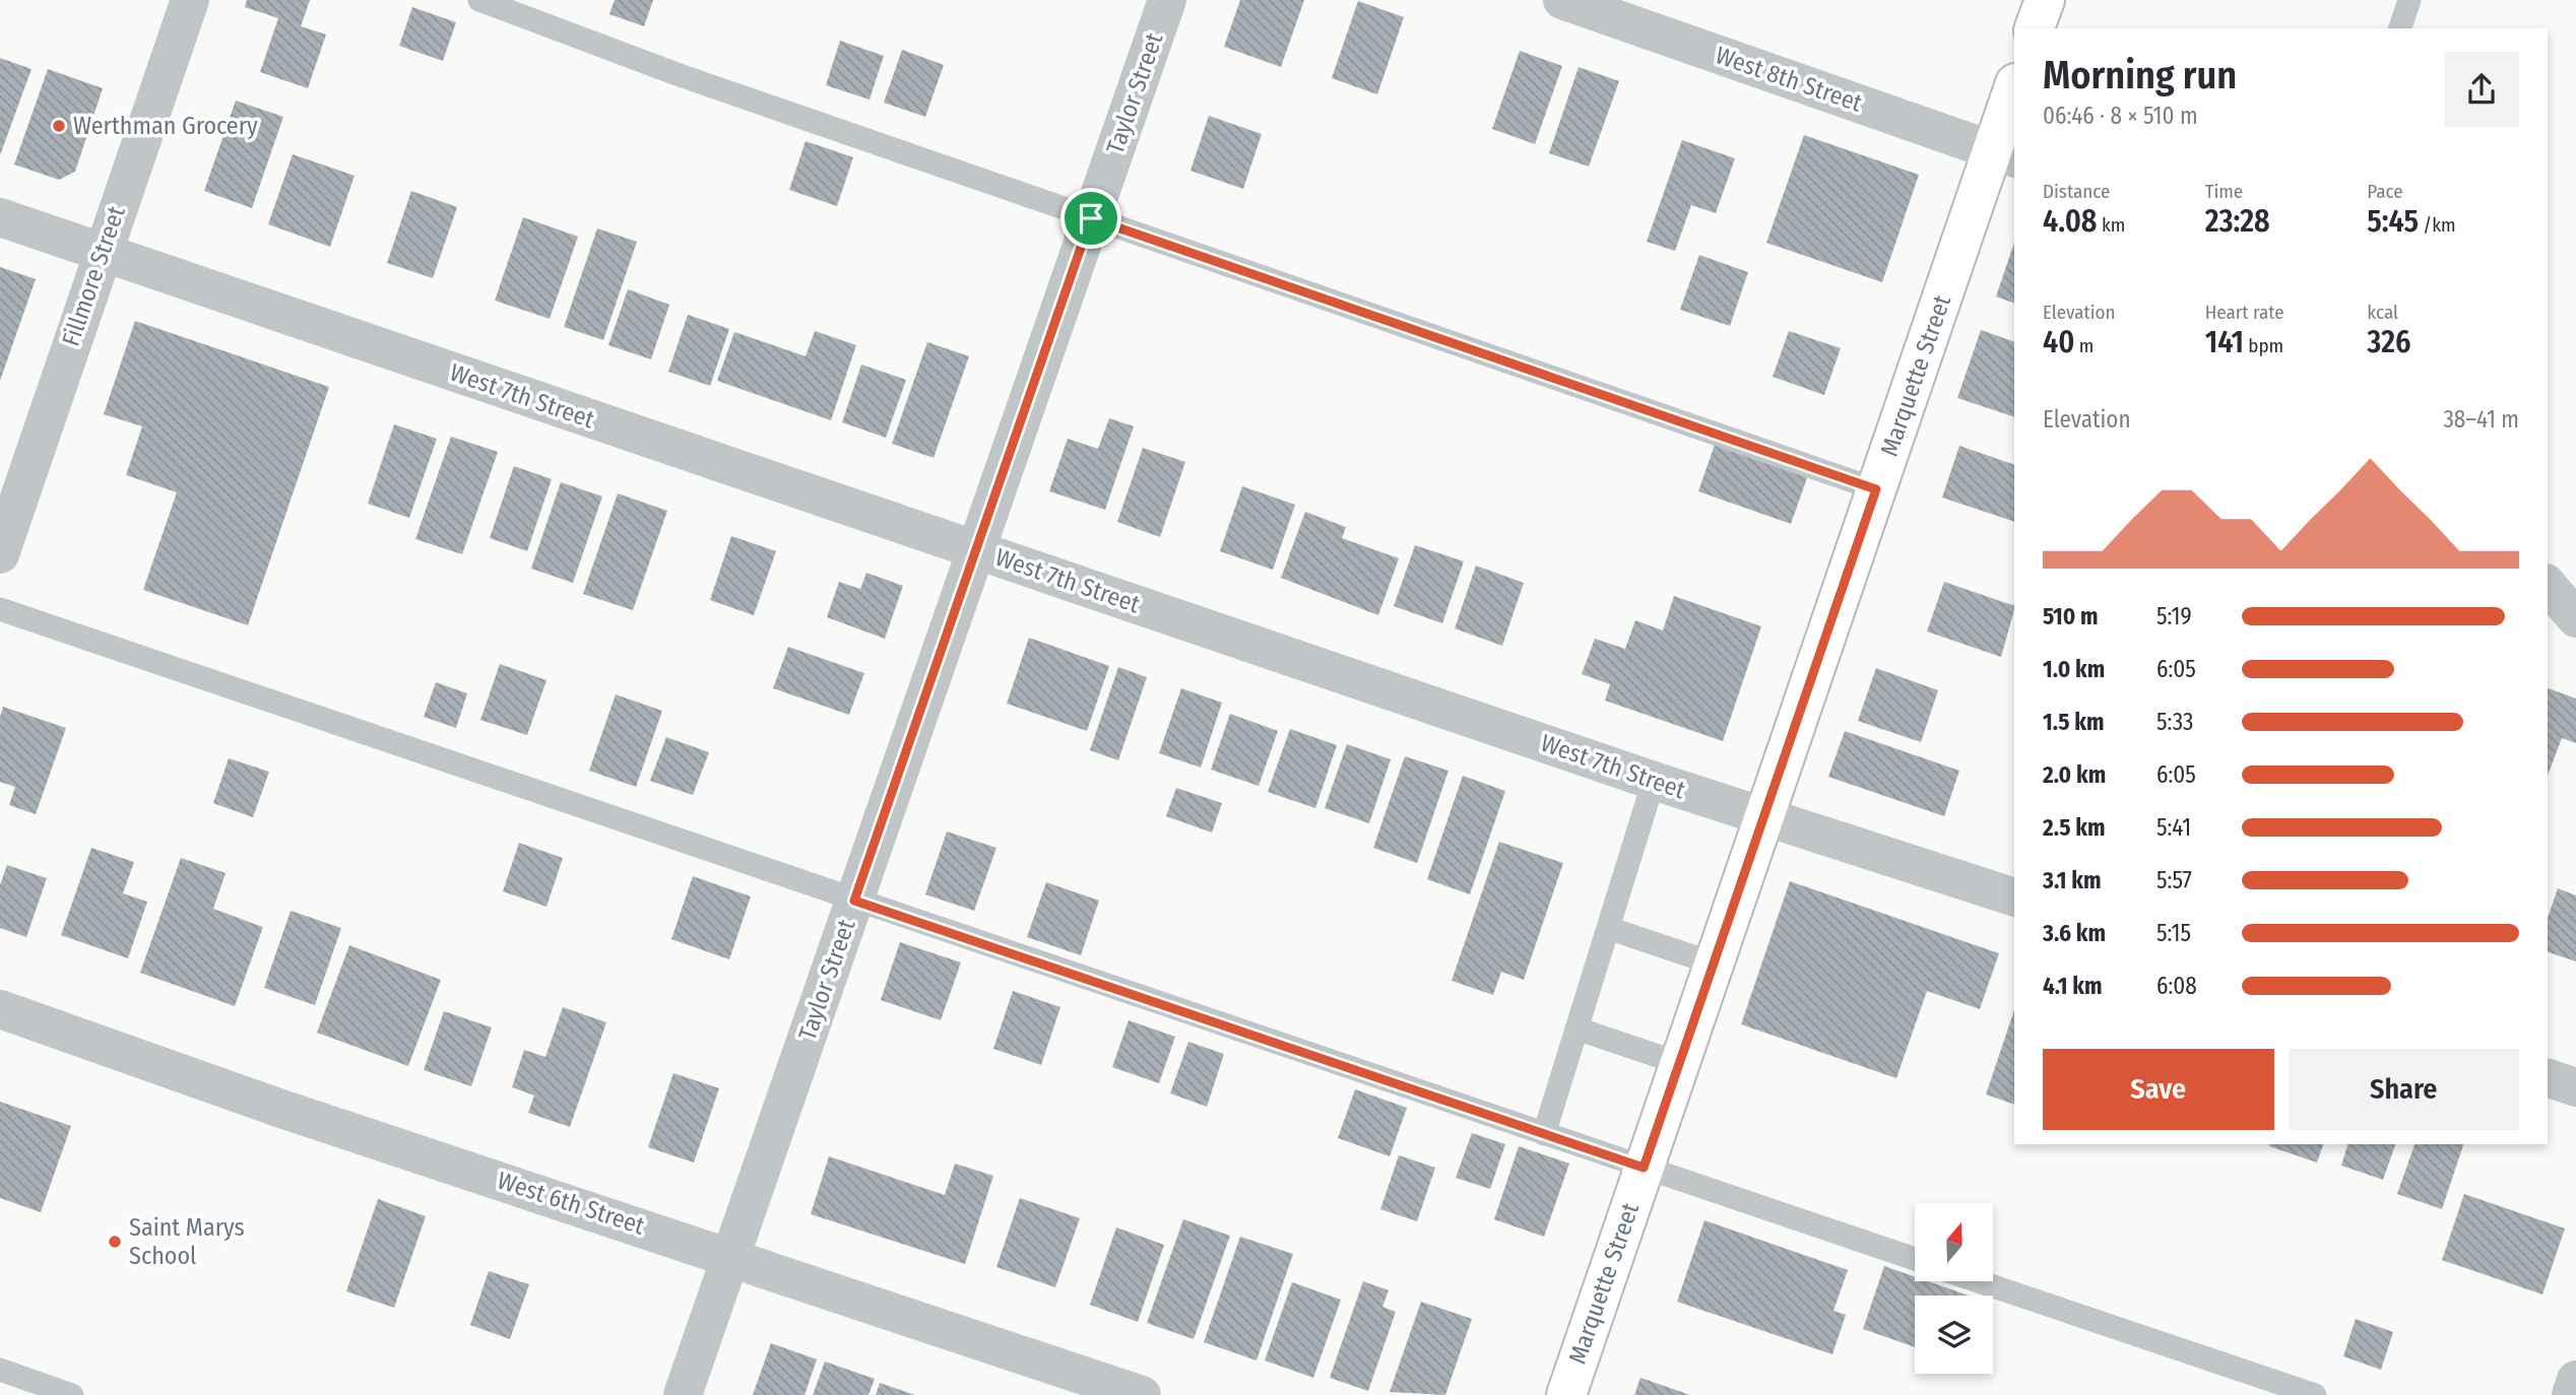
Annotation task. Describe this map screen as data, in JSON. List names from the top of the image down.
{
  "streets": {
    "street": [
      "West 8th Street",
      "Taylor Street",
      "Fillmore Street",
      "Marquette Street",
      "West 7th Street",
      "West 6th Street"
    ]
  },
  "crossings": [
    ["West 8th Street", "Marquette Street"],
    ["Taylor Street", "West 7th Street"],
    ["Taylor Street", "West 6th Street"],
    ["Fillmore Street", "West 7th Street"],
    ["Marquette Street", "West 7th Street"]
  ],
  "places": ["Werthman Grocery", "Saint Marys School"],
  "north": "top",
  "page": {
    "heading": ["Morning run", "06:46 · 8 × 510 m"],
    "stats": [
      ["Distance", "4.08 km"],
      ["Time", "23:28"],
      ["Pace", "5:45 /km"],
      ["Elevation", "40 m"],
      ["Heart rate", "141 bpm"],
      ["kcal", "326"]
    ],
    "chart": ["Elevation", "38–41 m"],
    "list": [
      {
        "name": "510 m",
        "note": "5:19"
      },
      {
        "name": "1.0 km",
        "note": "6:05"
      },
      {
        "name": "1.5 km",
        "note": "5:33"
      },
      {
        "name": "2.0 km",
        "note": "6:05"
      },
      {
        "name": "2.5 km",
        "note": "5:41"
      },
      {
        "name": "3.1 km",
        "note": "5:57"
      },
      {
        "name": "3.6 km",
        "note": "5:15"
      },
      {
        "name": "4.1 km",
        "note": "6:08"
      }
    ],
    "buttons": ["Save", "Share"]
  }
}
